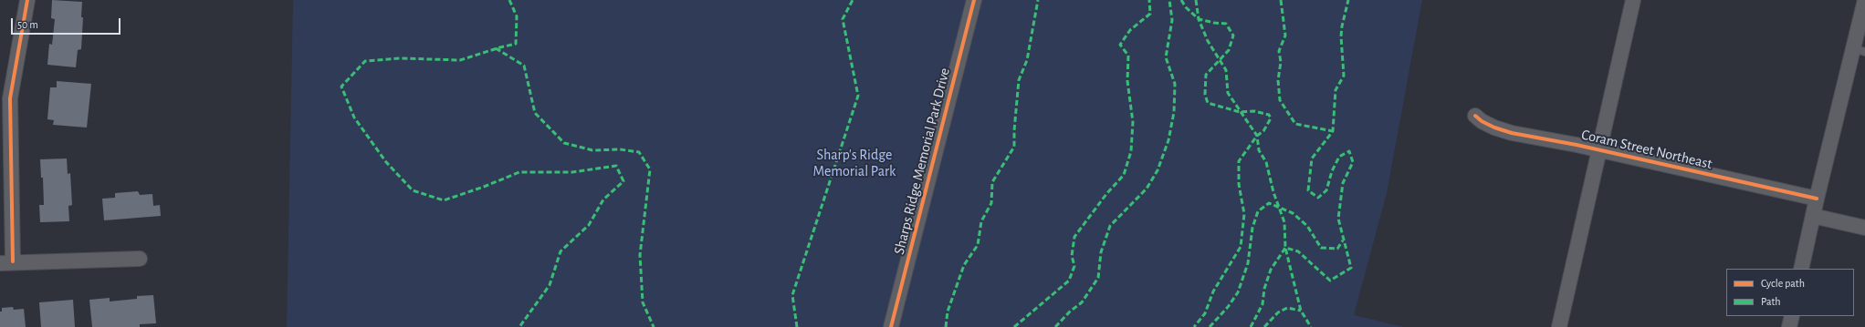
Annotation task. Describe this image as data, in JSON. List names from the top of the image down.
{
  "streets": {
    "street": ["Coram Street Northeast", "Sharps Ridge Memorial Park Drive"]
  },
  "parks": ["Sharp's Ridge Memorial Park"],
  "legend": ["Cycle path", "Path"],
  "scale_bar": "50 m"
}
